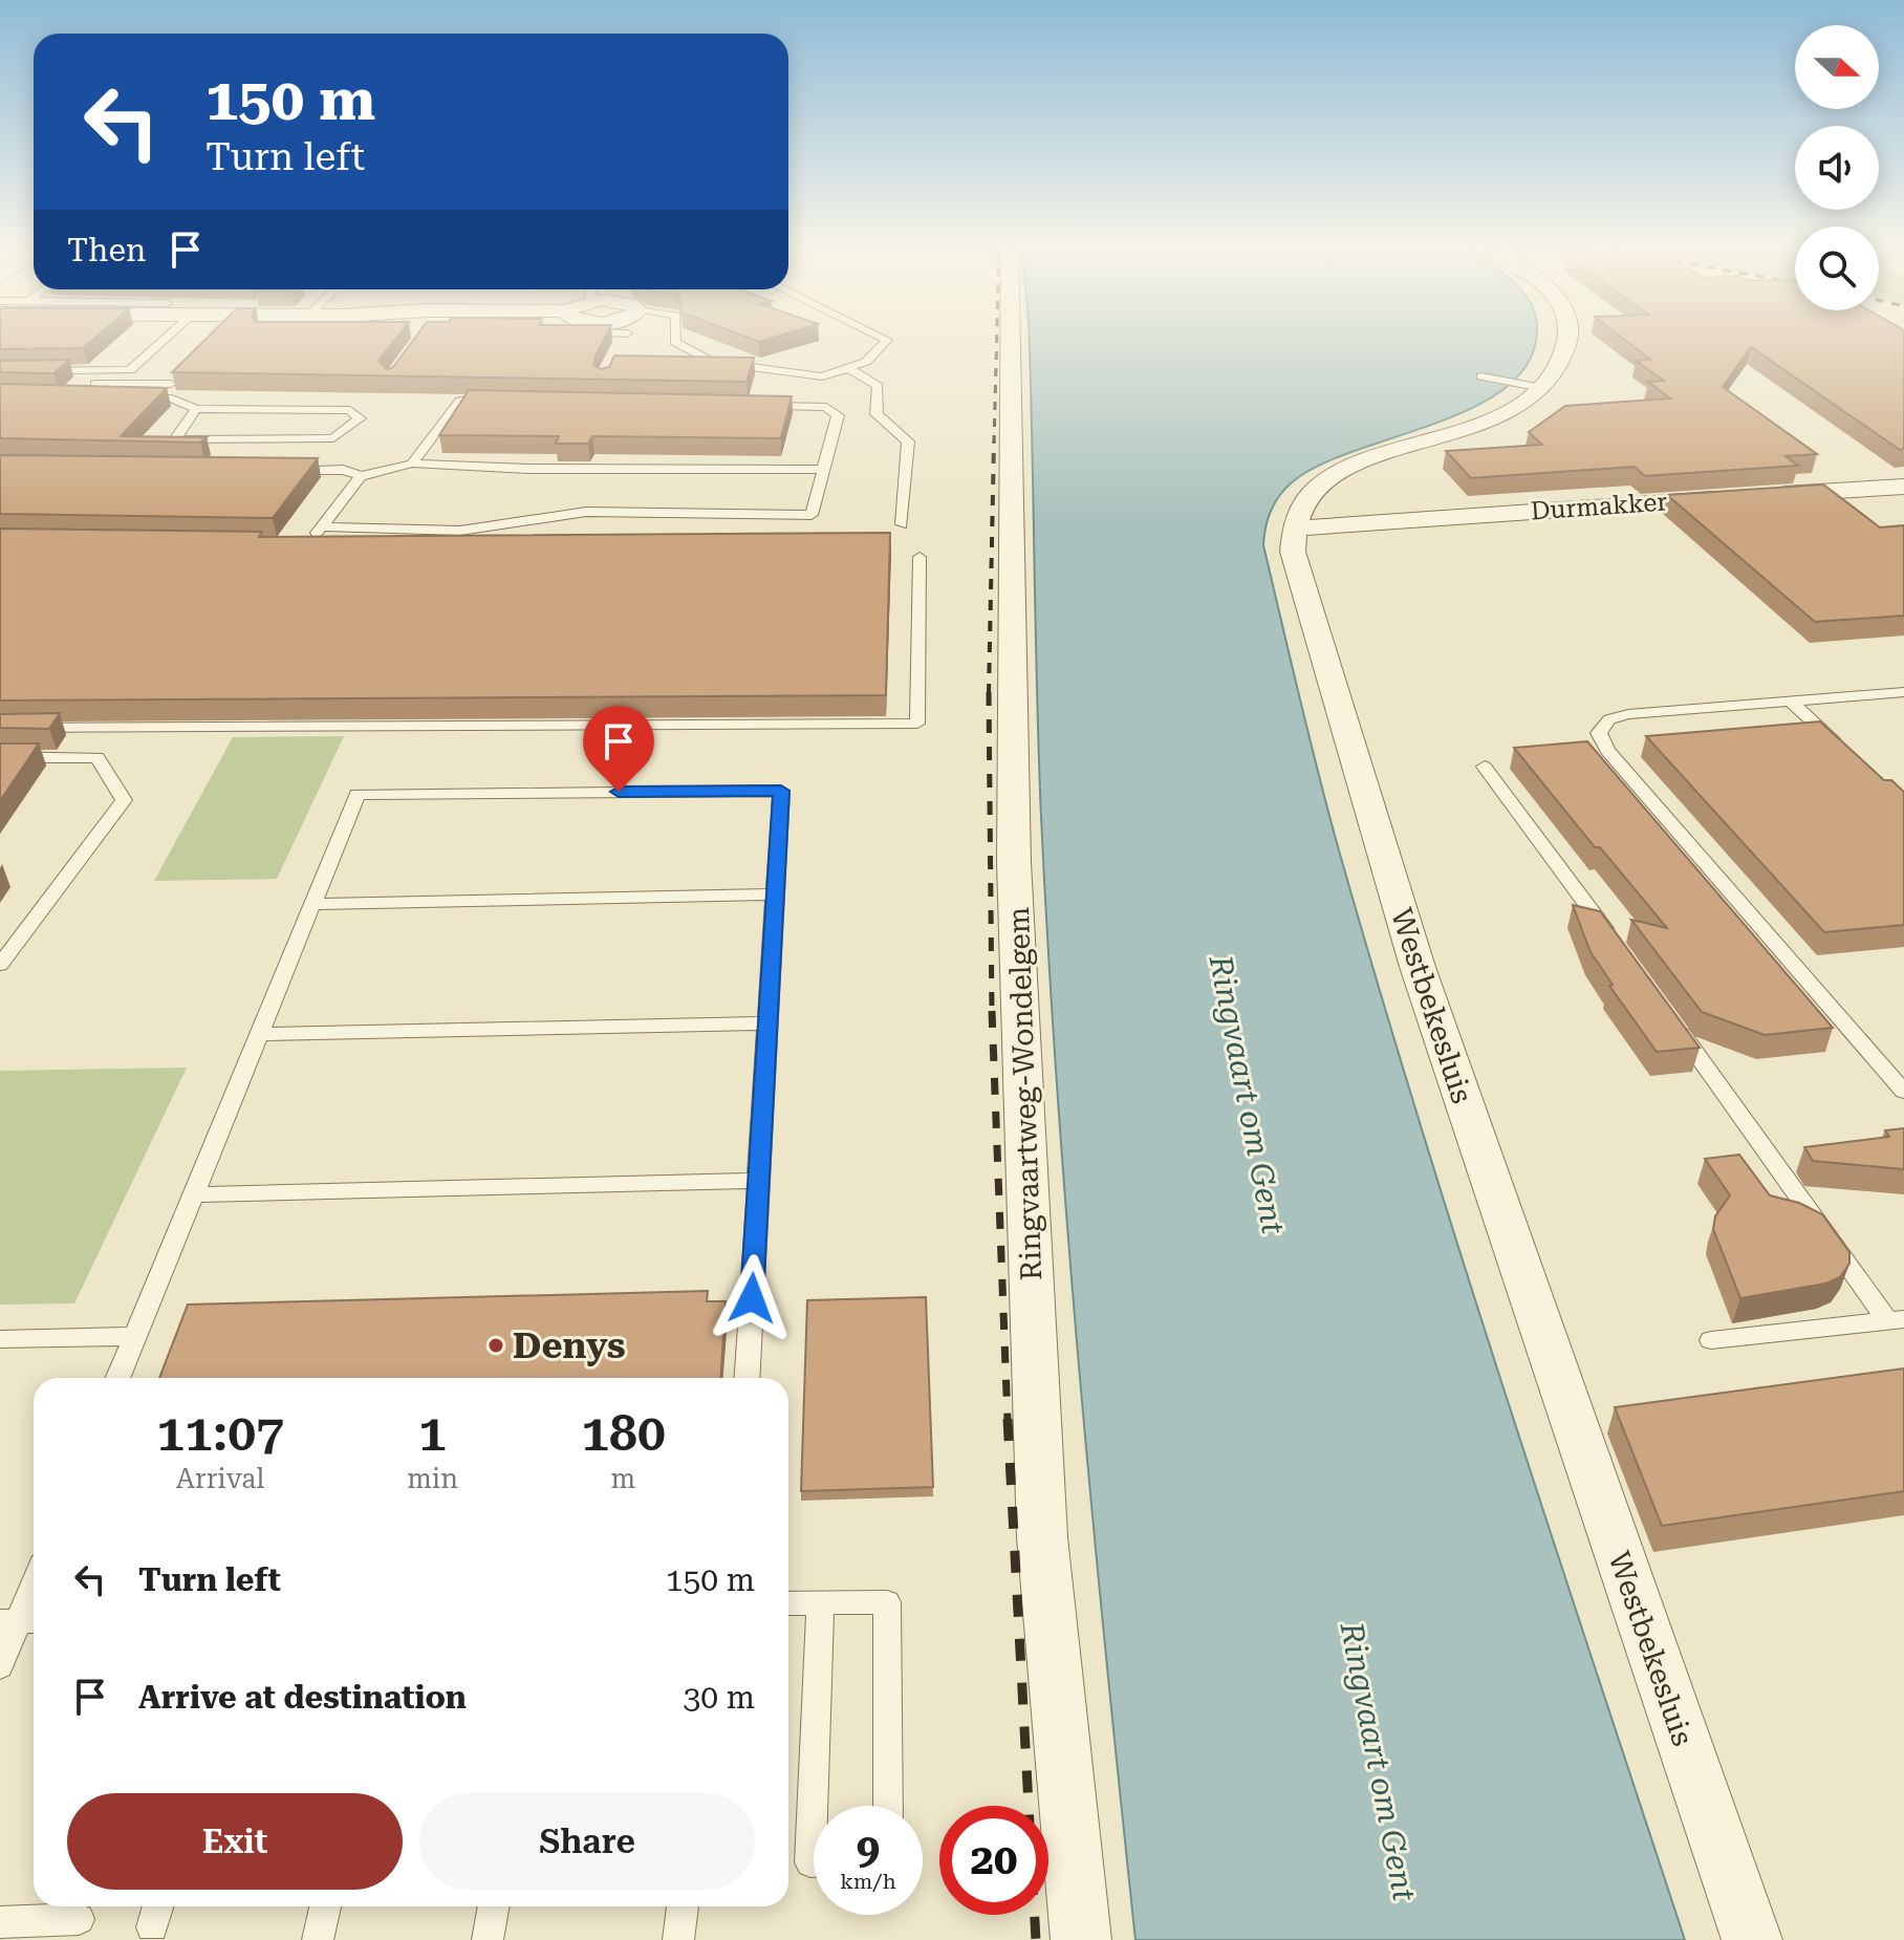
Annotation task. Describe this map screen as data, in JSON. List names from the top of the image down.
{
  "streets": {
    "street": ["Durmakker", "Westbekesluis", "Ringvaartweg-Wondelgem"]
  },
  "crossings": [
    ["Durmakker", "Westbekesluis"]
  ],
  "water": ["Ringvaart om Gent"],
  "places": ["Denys"],
  "north": "right",
  "page": {
    "turn": ["150 m", "Turn left"],
    "then": "Then",
    "eta": [
      "11:07",
      "Arrival",
      "1",
      "min",
      "180",
      "m"
    ],
    "list": [
      {
        "name": "Turn left",
        "value": "150 m"
      },
      {
        "name": "Arrive at destination",
        "value": "30 m"
      }
    ],
    "buttons": ["Exit", "Share"],
    "speed": "9 km/h",
    "limit": "20"
  }
}
